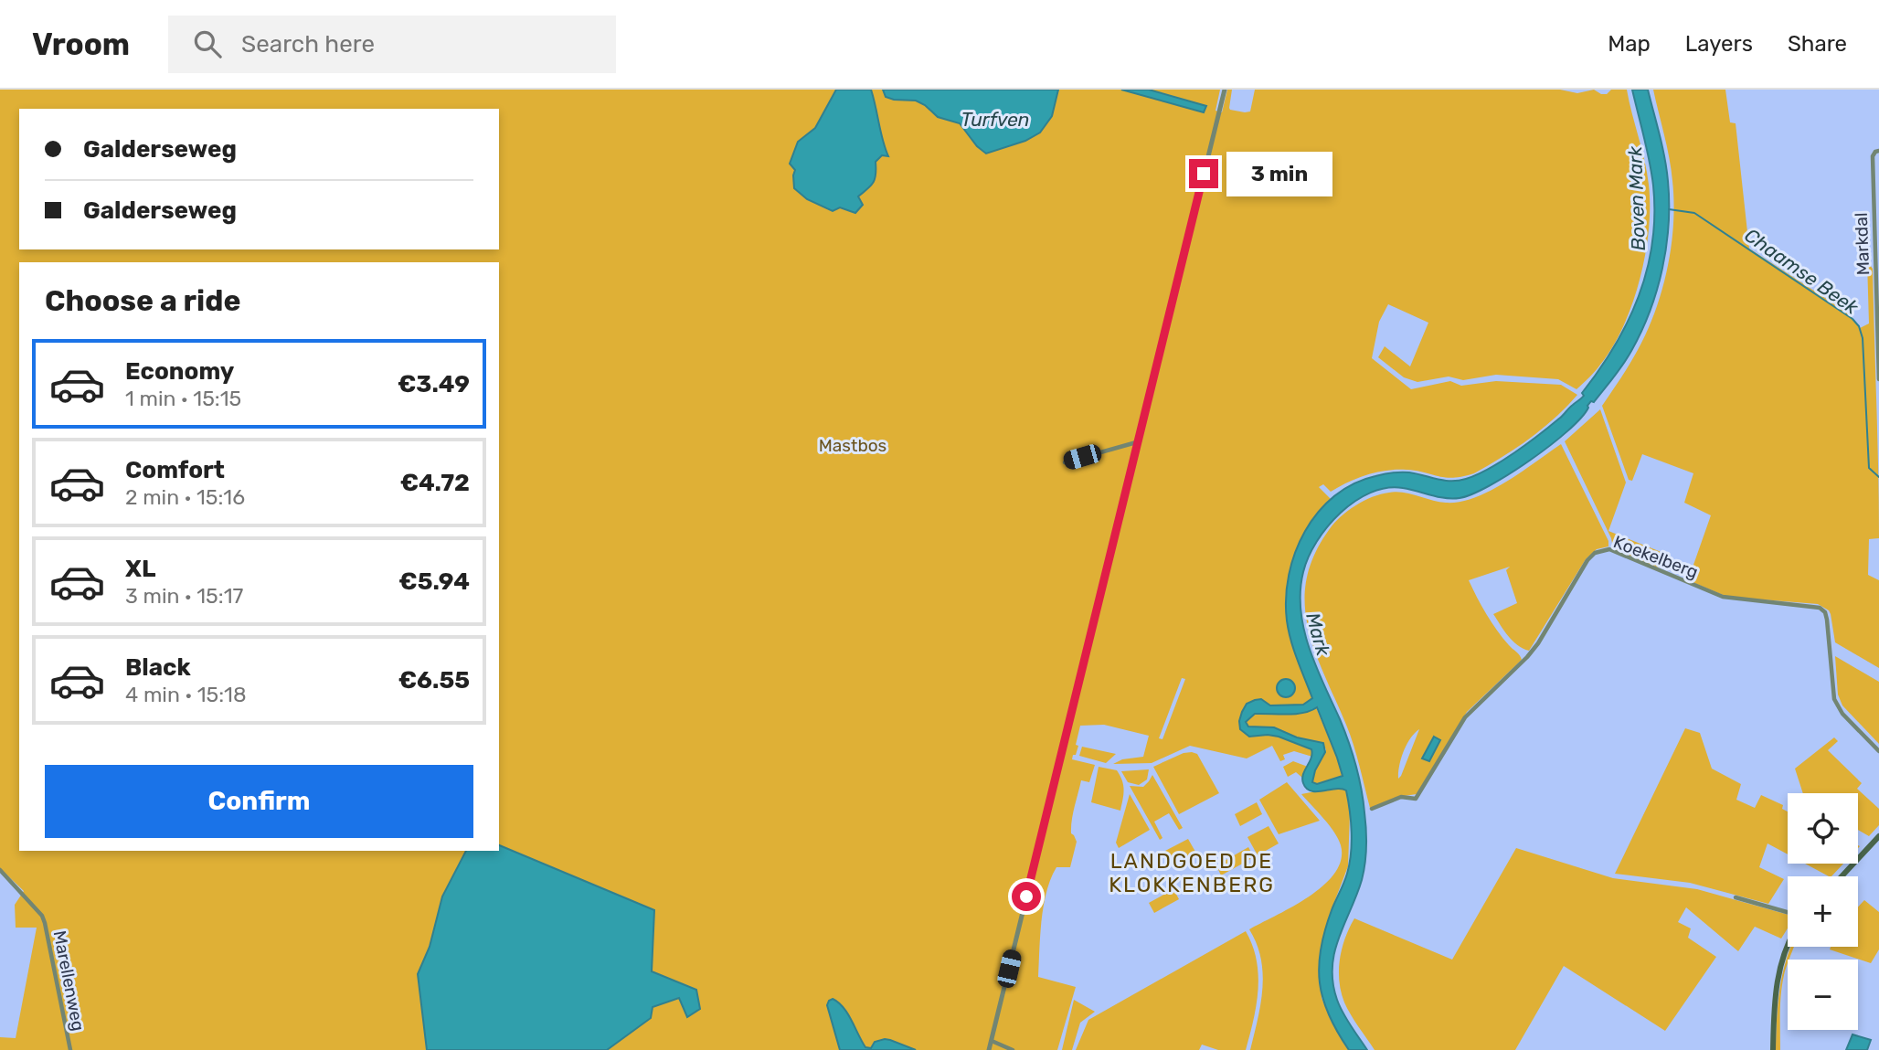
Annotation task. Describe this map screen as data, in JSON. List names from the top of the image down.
{
  "streets": {
    "street": ["Markdal", "Koekelberg", "Marellenweg"]
  },
  "districts": ["LANDGOED DE KLOKKENBERG"],
  "water": [
    "Turfven",
    "Boven Mark",
    "Chaamse Beek",
    "Mark"
  ],
  "parks": ["Mastbos"],
  "page": {
    "header": "Vroom",
    "search": "Search here",
    "nav": ["Map", "Layers", "Share"],
    "banner": ["Galderseweg", "Galderseweg"],
    "bubble": "3 min",
    "heading": "Choose a ride",
    "list": [
      {
        "name": "Economy",
        "note": "1 min · 15:15",
        "value": "€3.49"
      },
      {
        "name": "Comfort",
        "note": "2 min · 15:16",
        "value": "€4.72"
      },
      {
        "name": "XL",
        "note": "3 min · 15:17",
        "value": "€5.94"
      },
      {
        "name": "Black",
        "note": "4 min · 15:18",
        "value": "€6.55"
      }
    ],
    "buttons": "Confirm",
    "map_buttons": ["+", "−"]
  }
}
